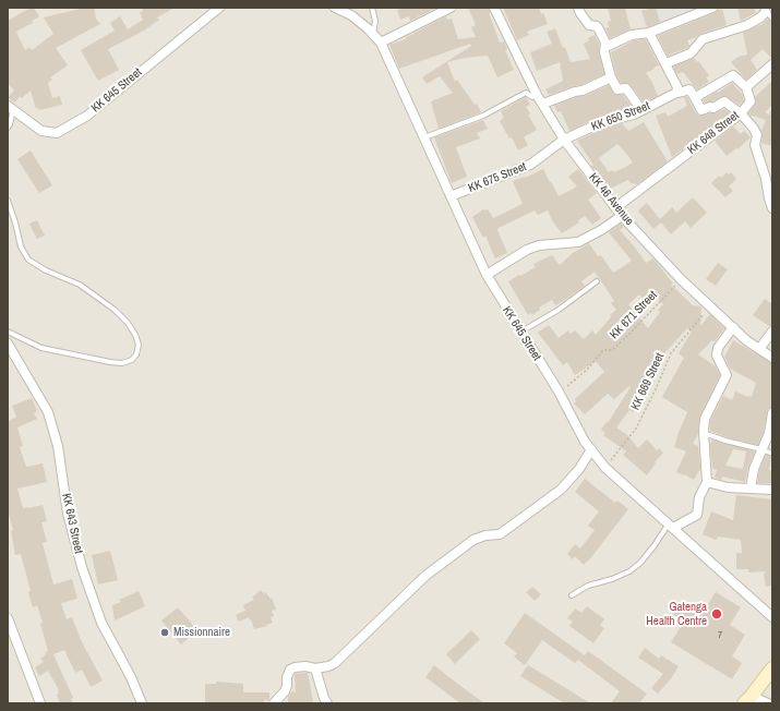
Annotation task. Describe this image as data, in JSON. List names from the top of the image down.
{
  "streets": {
    "street": [
      "KK 645 Street",
      "KK 650 Street",
      "KK 648 Street",
      "KK 675 Street",
      "KK 46 Avenue",
      "KK 643 Street"
    ],
    "path": ["KK 671 Street", "KK 669 Street"]
  },
  "crossings": [
    ["KK 645 Street", "KK 675 Street"],
    ["KK 645 Street", "KK 671 Street"],
    ["KK 645 Street", "KK 669 Street"],
    ["KK 650 Street", "KK 675 Street"],
    ["KK 650 Street", "KK 46 Avenue"],
    ["KK 648 Street", "KK 46 Avenue"],
    ["KK 675 Street", "KK 46 Avenue"],
    ["KK 46 Avenue", "KK 671 Street"],
    ["KK 46 Avenue", "KK 669 Street"]
  ],
  "places": ["Gatenga Health Centre", "Missionnaire"],
  "house_numbers": ["7"]
}
